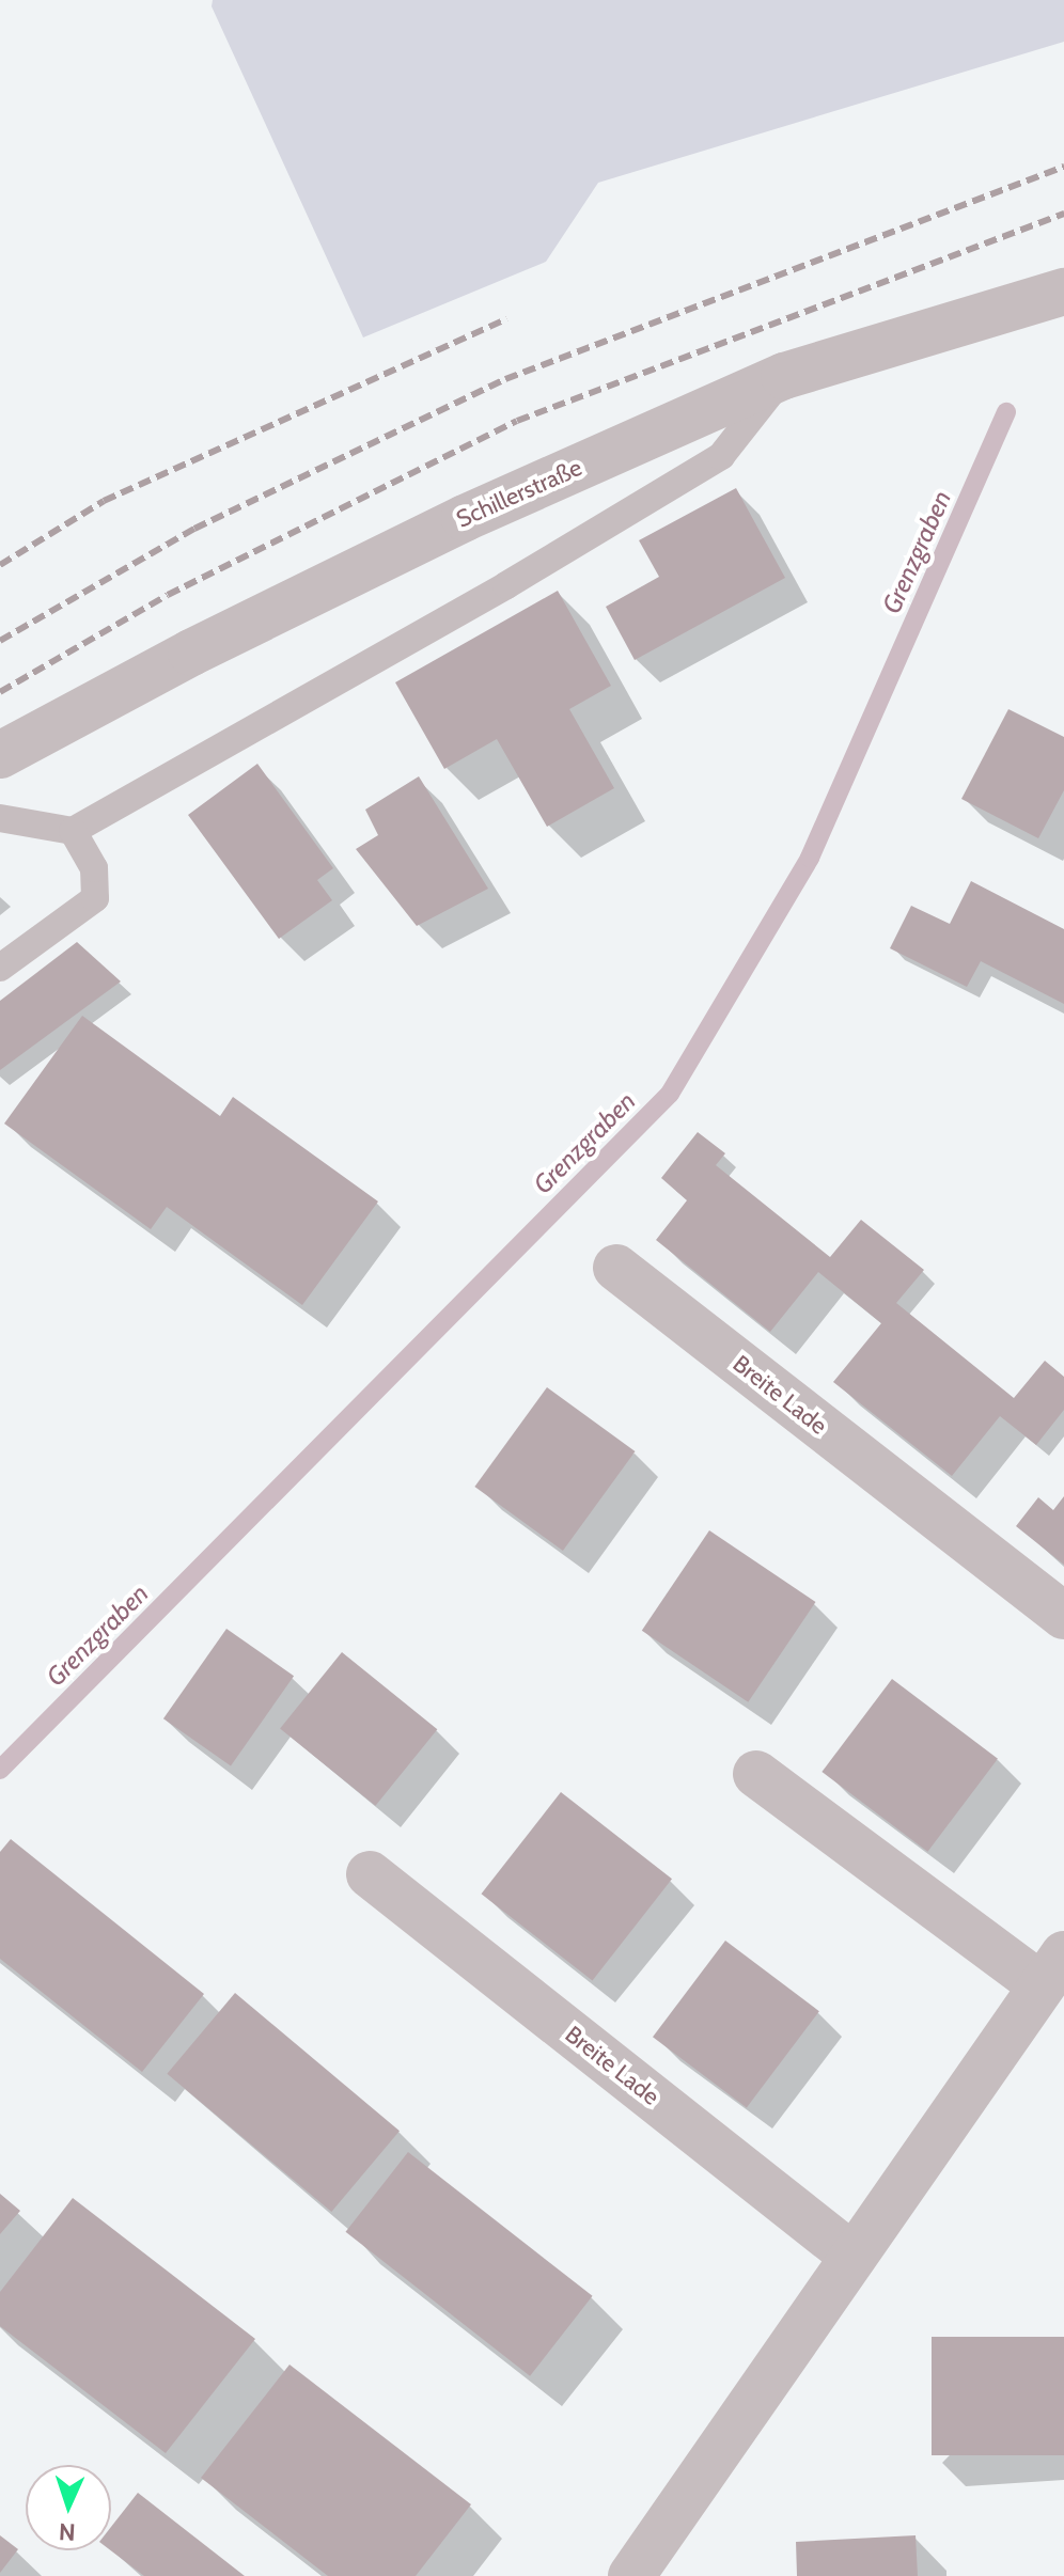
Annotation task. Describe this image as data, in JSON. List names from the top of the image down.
{
  "streets": {
    "street": ["Schillerstraße", "Breite Lade"]
  },
  "water": ["Grenzgraben"],
  "north": "bottom"
}
